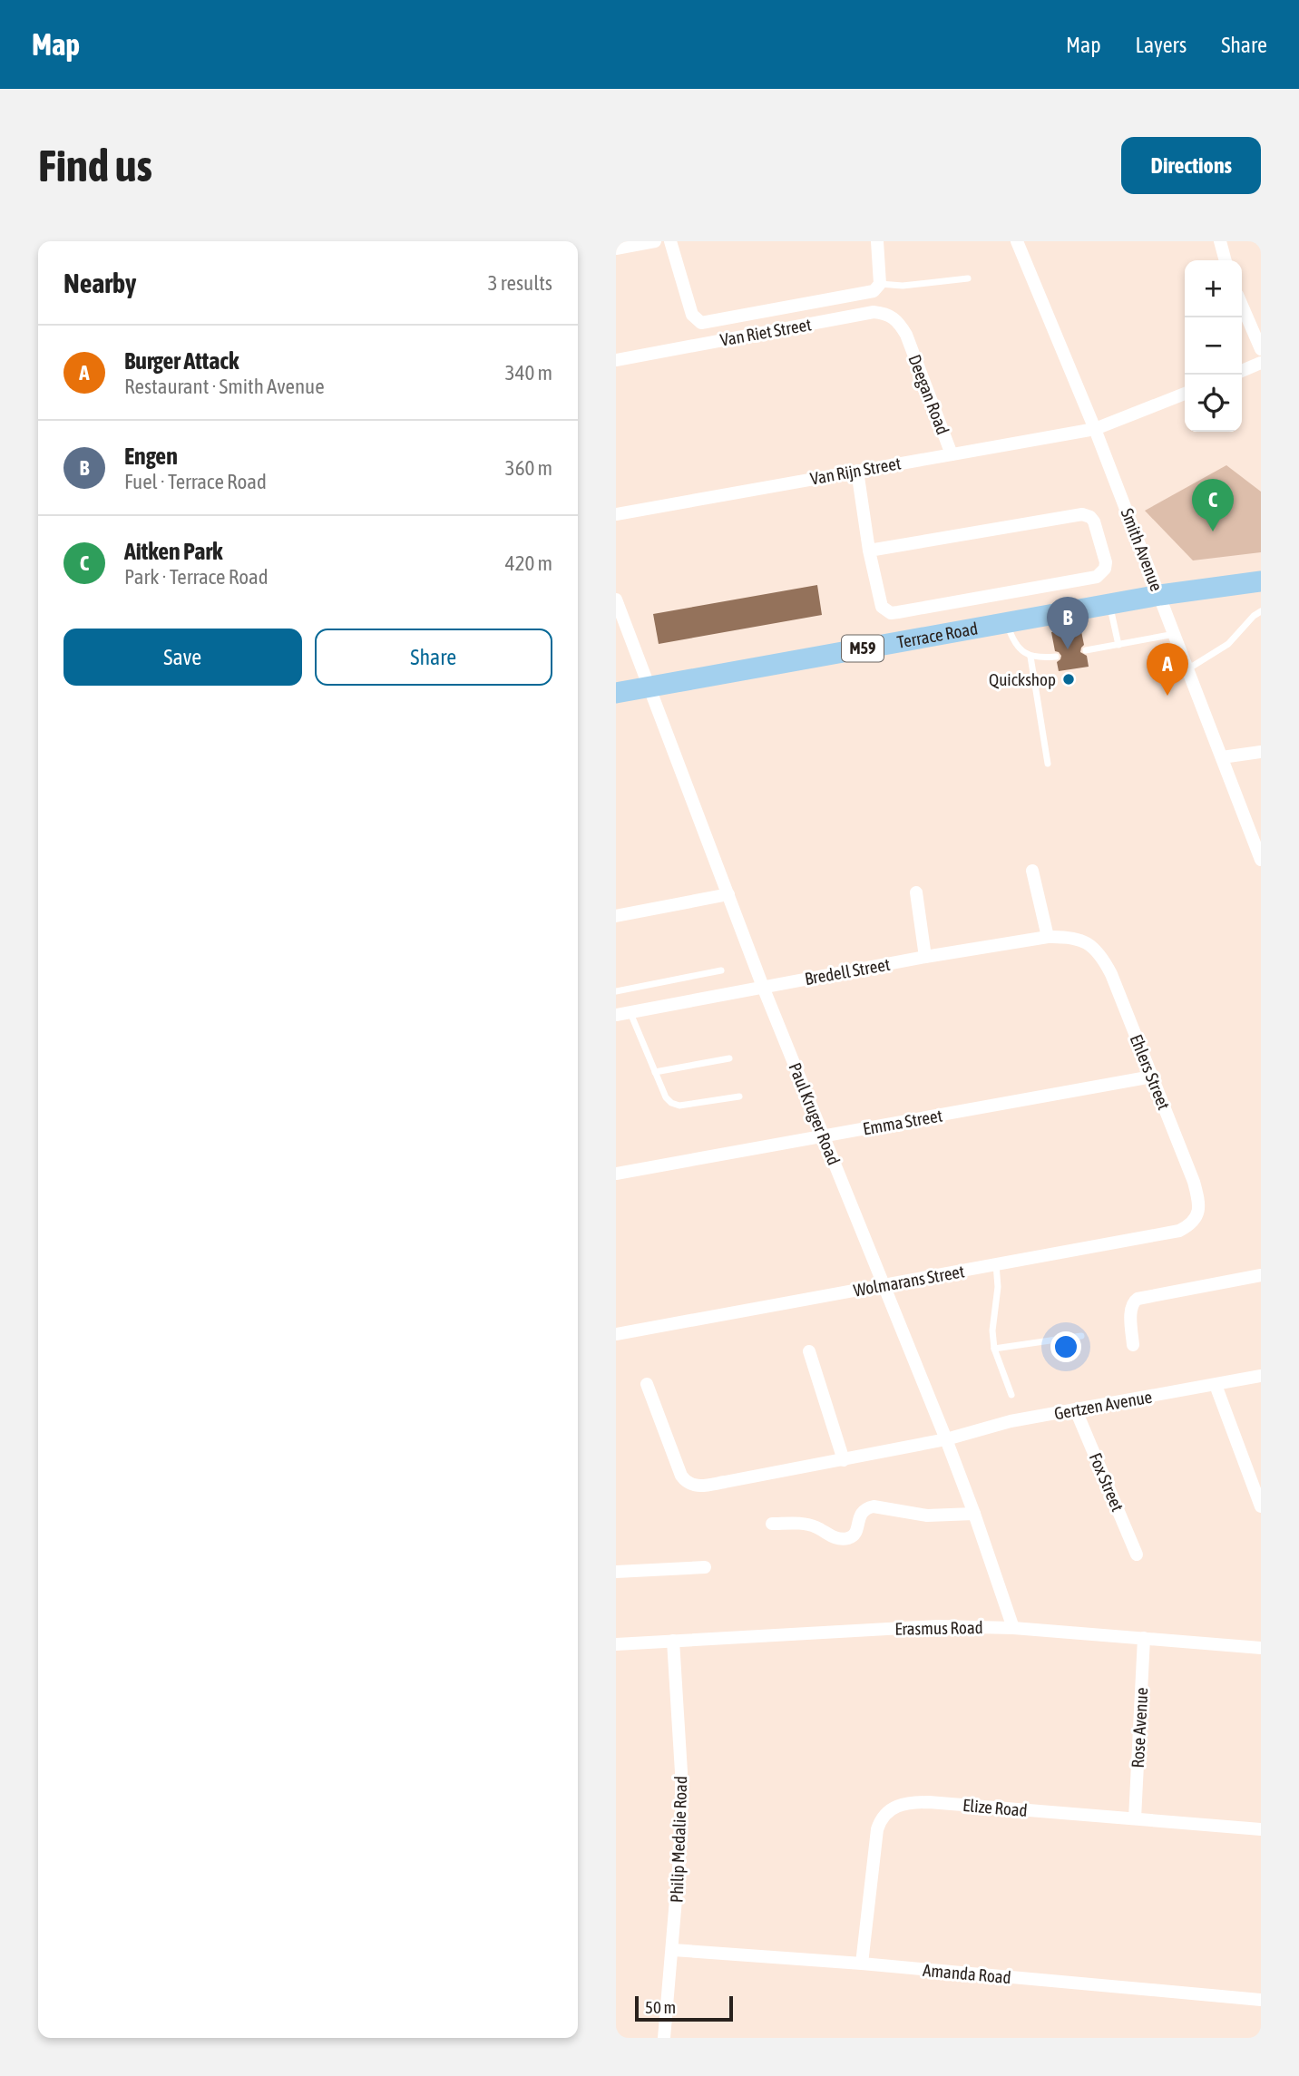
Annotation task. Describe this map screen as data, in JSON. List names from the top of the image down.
{
  "streets": {
    "main road": ["Terrace Road", "M59"],
    "street": [
      "Van Riet Street",
      "Deegan Road",
      "Van Rijn Street",
      "Smith Avenue",
      "Bredell Street",
      "Ehlers Street",
      "Paul Kruger Road",
      "Emma Street",
      "Wolmarans Street",
      "Gertzen Avenue",
      "Fox Street",
      "Erasmus Road",
      "Rose Avenue",
      "Elize Road",
      "Philip Medalie Road",
      "Amanda Road"
    ]
  },
  "crossings": [
    ["Van Riet Street", "Deegan Road"],
    ["Deegan Road", "Van Rijn Street"],
    ["Van Rijn Street", "Smith Avenue"],
    ["Smith Avenue", "Terrace Road"],
    ["Terrace Road", "Paul Kruger Road"],
    ["Bredell Street", "Ehlers Street"],
    ["Bredell Street", "Paul Kruger Road"],
    ["Ehlers Street", "Emma Street"],
    ["Ehlers Street", "Wolmarans Street"],
    ["Paul Kruger Road", "Emma Street"],
    ["Paul Kruger Road", "Wolmarans Street"],
    ["Paul Kruger Road", "Gertzen Avenue"],
    ["Paul Kruger Road", "Erasmus Road"],
    ["Gertzen Avenue", "Fox Street"],
    ["Erasmus Road", "Rose Avenue"],
    ["Erasmus Road", "Philip Medalie Road"],
    ["Rose Avenue", "Elize Road"],
    ["Elize Road", "Amanda Road"],
    ["Philip Medalie Road", "Amanda Road"]
  ],
  "places": ["Quickshop"],
  "scale_bar": "50 m",
  "page": {
    "header": "Map",
    "nav": ["Map", "Layers", "Share"],
    "buttons": [
      "Directions",
      ["Save", "Share"]
    ],
    "title": "Find us",
    "heading": ["Nearby", "3 results"],
    "map_buttons": ["+", "−"],
    "list": [
      {
        "mark": "A",
        "name": "Burger Attack",
        "note": "Restaurant · Smith Avenue",
        "value": "340 m"
      },
      {
        "mark": "B",
        "name": "Engen",
        "note": "Fuel · Terrace Road",
        "value": "360 m"
      },
      {
        "mark": "C",
        "name": "Aitken Park",
        "note": "Park · Terrace Road",
        "value": "420 m"
      }
    ],
    "pins": ["C", "B", "A"],
    "scale": "50 m"
  }
}
